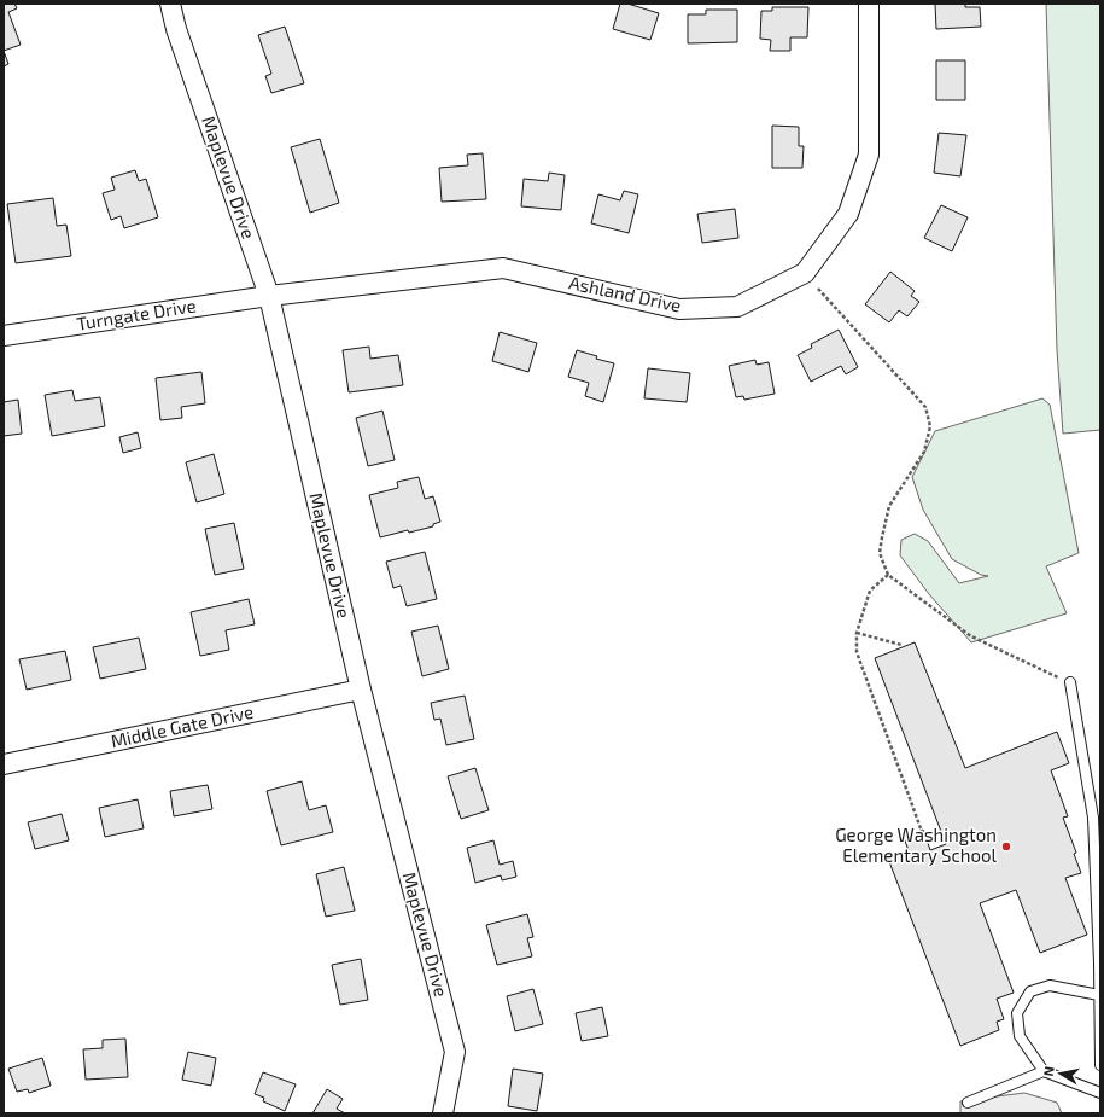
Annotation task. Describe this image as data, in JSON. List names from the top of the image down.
{
  "streets": {
    "street": [
      "Maplevue Drive",
      "Ashland Drive",
      "Turngate Drive",
      "Middle Gate Drive"
    ]
  },
  "crossings": [
    ["Maplevue Drive", "Ashland Drive"],
    ["Maplevue Drive", "Turngate Drive"],
    ["Maplevue Drive", "Middle Gate Drive"],
    ["Ashland Drive", "Turngate Drive"]
  ],
  "places": ["George Washington Elementary School"],
  "north": "left"
}
